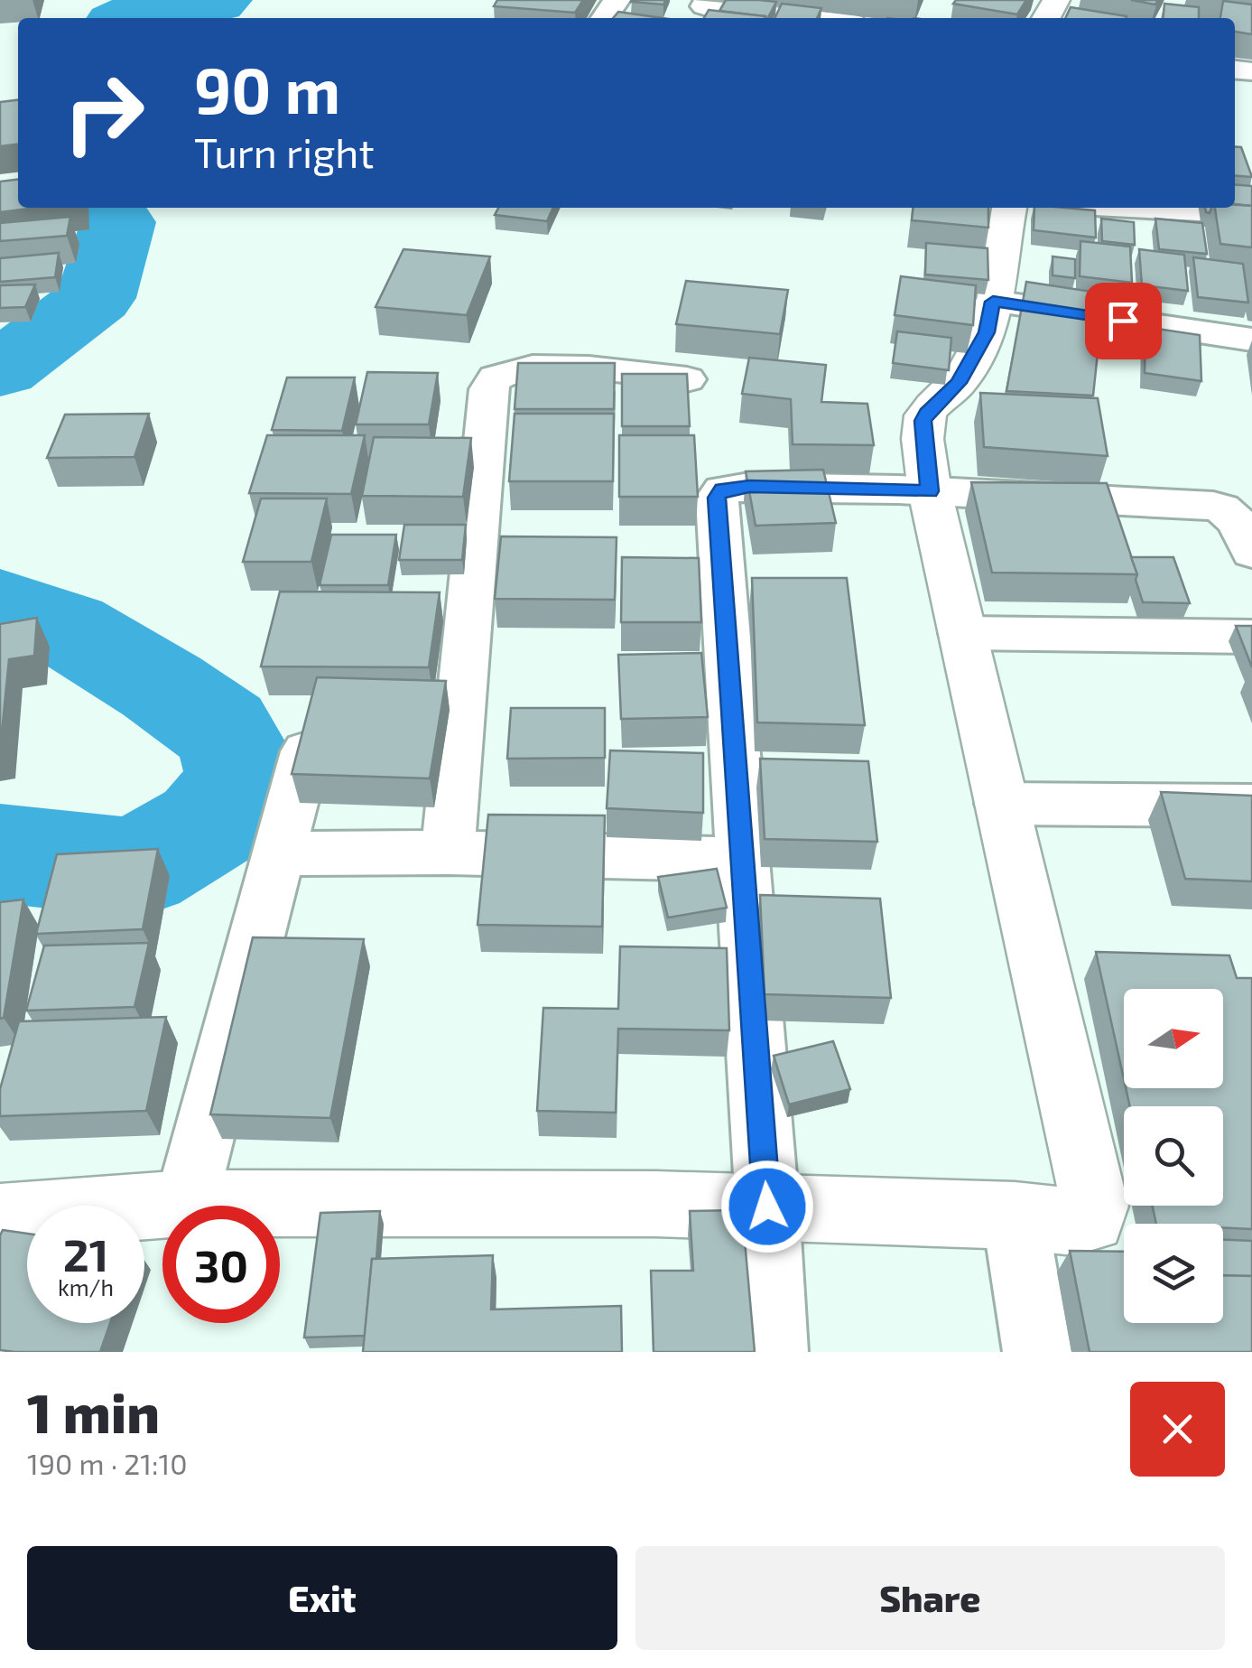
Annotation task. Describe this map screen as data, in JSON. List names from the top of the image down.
{
  "north": "right",
  "page": {
    "turn": ["90 m", "Turn right"],
    "speed": "21 km/h",
    "limit": "30",
    "heading": ["1 min", "190 m · 21:10"],
    "buttons": ["Exit", "Share"]
  }
}
